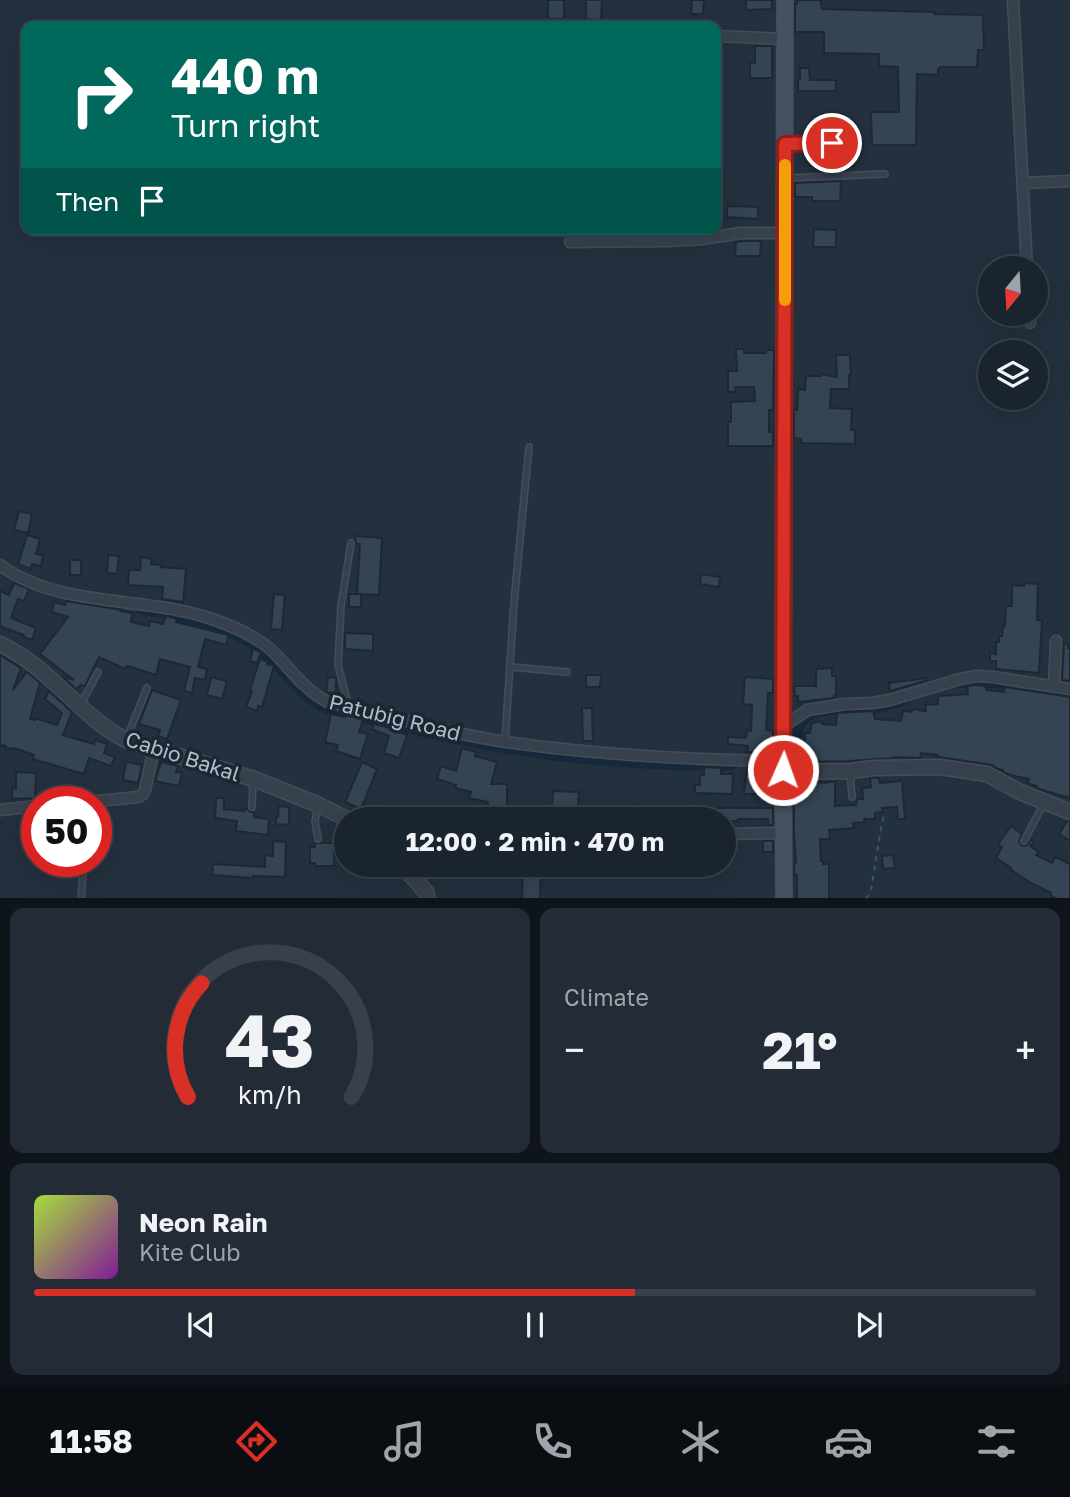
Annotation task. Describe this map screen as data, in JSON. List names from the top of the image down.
{
  "streets": {
    "street": ["Patubig Road", "Cabio Bakal"]
  },
  "north": "bottom",
  "page": {
    "turn": ["440 m", "Turn right"],
    "then": "Then",
    "limit": "50",
    "trip": "12:00 · 2 min · 470 m",
    "tile": "Climate",
    "heat": ["−", "21°", "+"],
    "song": ["Neon Rain", "Kite Club"],
    "tabs": "11:58",
    "gauge": ["43", "km/h"]
  }
}
